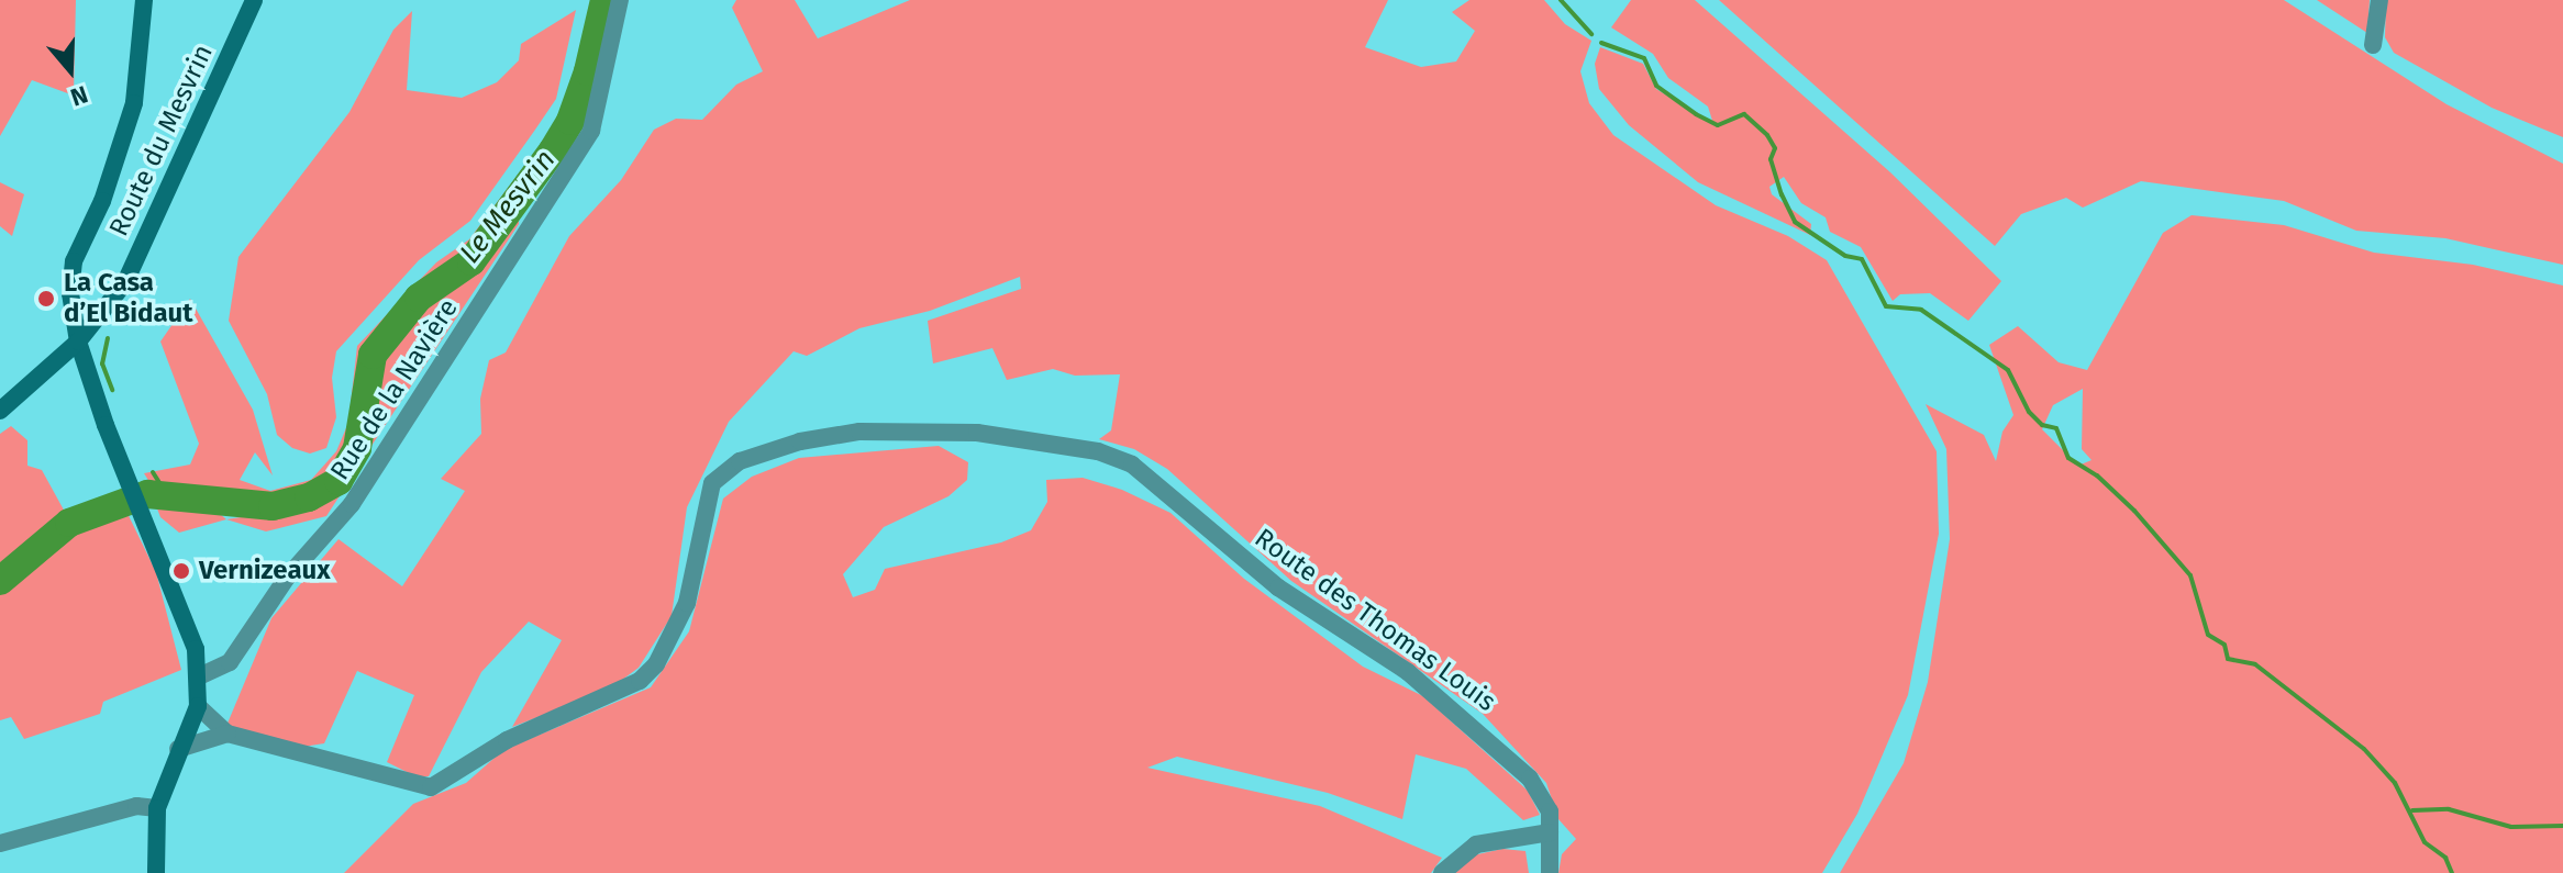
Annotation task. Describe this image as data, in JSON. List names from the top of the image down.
{
  "streets": {
    "street": ["Route du Mesvrin", "Rue de la Navière", "Route des Thomas Louis"]
  },
  "water": ["Le Mesvrin"],
  "places": ["La Casa d’El Bidaut", "Vernizeaux"],
  "north": "bottom"
}
